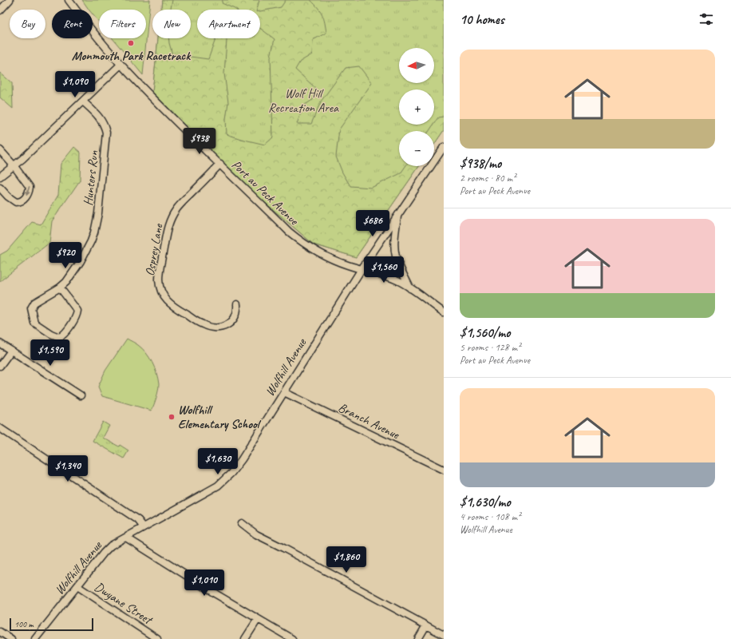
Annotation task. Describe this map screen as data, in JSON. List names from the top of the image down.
{
  "streets": {
    "street": [
      "Hunters Run",
      "Port au Peck Avenue",
      "Osprey Lane",
      "Wolfhill Avenue",
      "Branch Avenue",
      "Dwyane Street"
    ]
  },
  "crossings": [
    ["Port au Peck Avenue", "Osprey Lane"],
    ["Port au Peck Avenue", "Wolfhill Avenue"],
    ["Wolfhill Avenue", "Branch Avenue"],
    ["Wolfhill Avenue", "Dwyane Street"]
  ],
  "parks": ["Wolf Hill Recreation Area"],
  "places": ["Monmouth Park Racetrack", "Wolfhill Elementary School"],
  "scale_bar": "100 m",
  "north": "left",
  "page": {
    "heading": "10 homes",
    "chip": [
      "Buy",
      "Rent",
      "Filters",
      "New",
      "Apartment"
    ],
    "list": [
      {
        "name": "$938/mo",
        "note": "2 rooms · 80 m² · Port au Peck Avenue"
      },
      {
        "name": "$1,560/mo",
        "note": "5 rooms · 128 m² · Port au Peck Avenue"
      },
      {
        "name": "$1,630/mo",
        "note": "4 rooms · 108 m² · Wolfhill Avenue"
      }
    ],
    "map_buttons": ["+", "−"],
    "price": [
      "$1,090",
      "$938",
      "$686",
      "$920",
      "$1,560",
      "$1,590",
      "$1,630",
      "$1,340",
      "$1,860",
      "$1,010"
    ],
    "scale": "100 m"
  }
}
